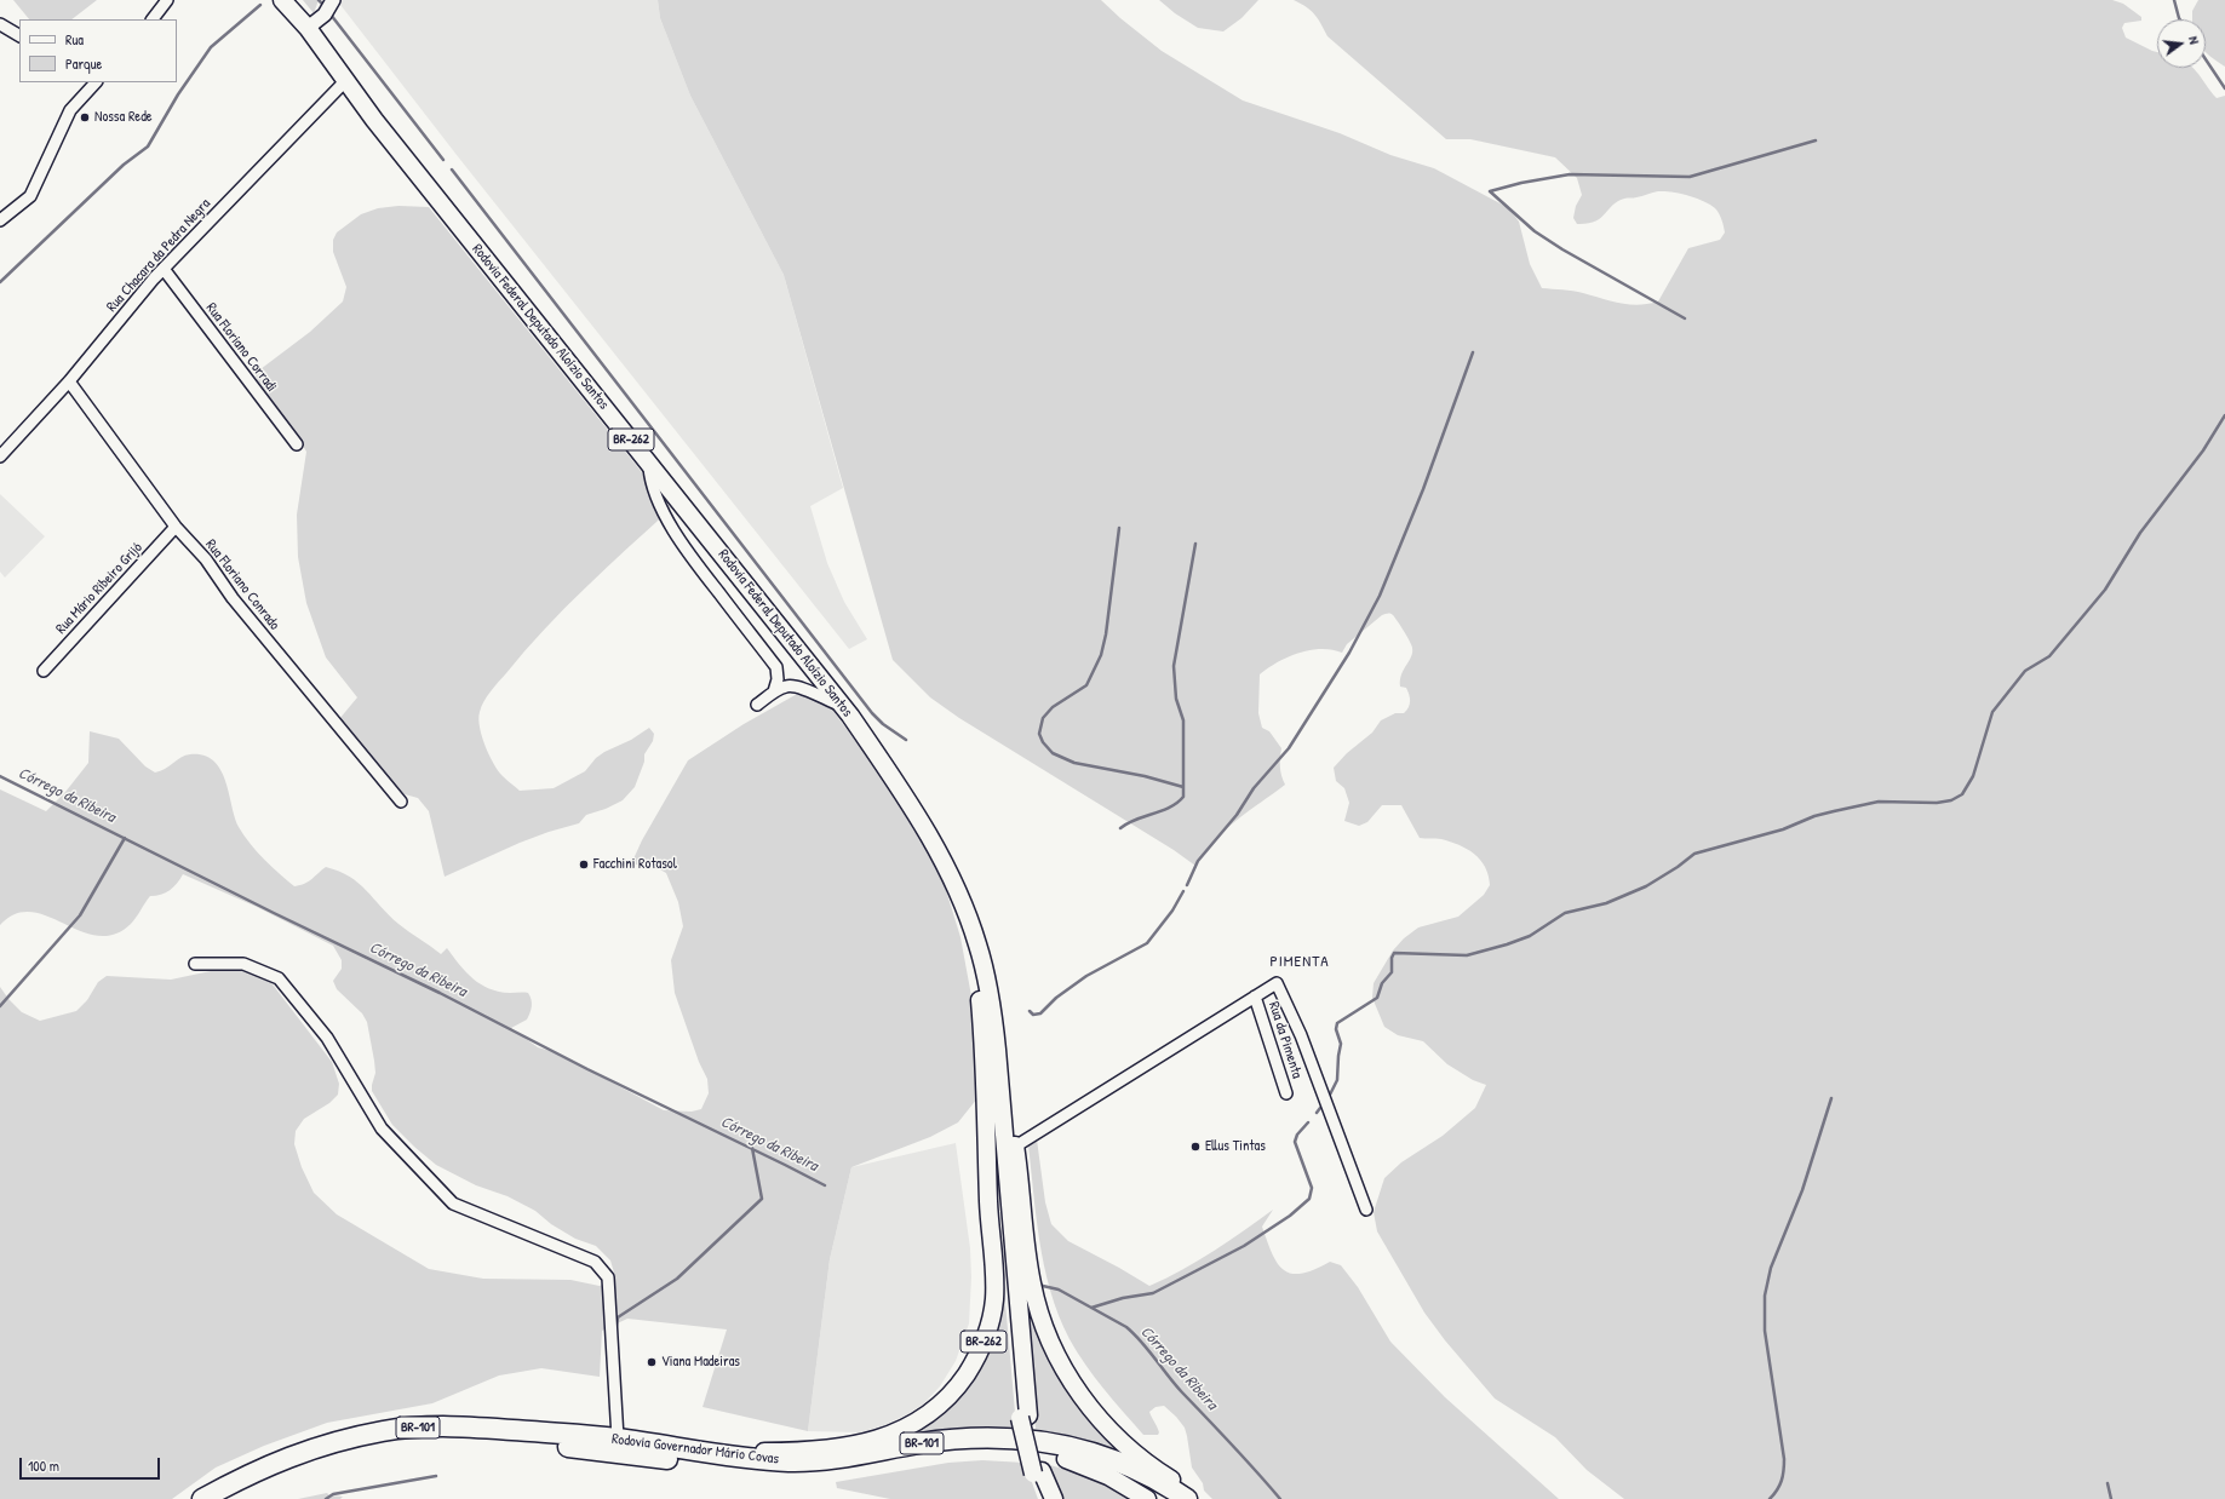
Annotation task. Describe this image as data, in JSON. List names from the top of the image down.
{
  "streets": {
    "highway": [
      "Rodovia Federal Deputado Aloízio Santos",
      "BR-262",
      "BR-101",
      "Rodovia Governador Mário Covas"
    ],
    "street": [
      "Rua Chacara da Pedra Negra",
      "Rua Floriano Corradi",
      "Rua Floriano Conrado",
      "Rua Mário Ribeiro Grijó",
      "Rua da Pimenta"
    ]
  },
  "crossings": [
    ["Rua Chacara da Pedra Negra", "Rodovia Federal Deputado Aloízio Santos"],
    ["Rua Chacara da Pedra Negra", "Rua Floriano Corradi"],
    ["Rua Chacara da Pedra Negra", "Rua Floriano Conrado"],
    ["Rodovia Federal Deputado Aloízio Santos", "BR-262"],
    ["BR-262", "Rodovia Governador Mário Covas"],
    ["Rua Floriano Conrado", "Rua Mário Ribeiro Grijó"]
  ],
  "districts": ["PIMENTA"],
  "water": ["Córrego da Ribeira"],
  "places": [
    "Nossa Rede",
    "Facchini Rotasol",
    "Ellus Tintas",
    "Viana Madeiras"
  ],
  "legend": ["Rua", "Parque"],
  "scale_bar": "100 m",
  "north": "right"
}
